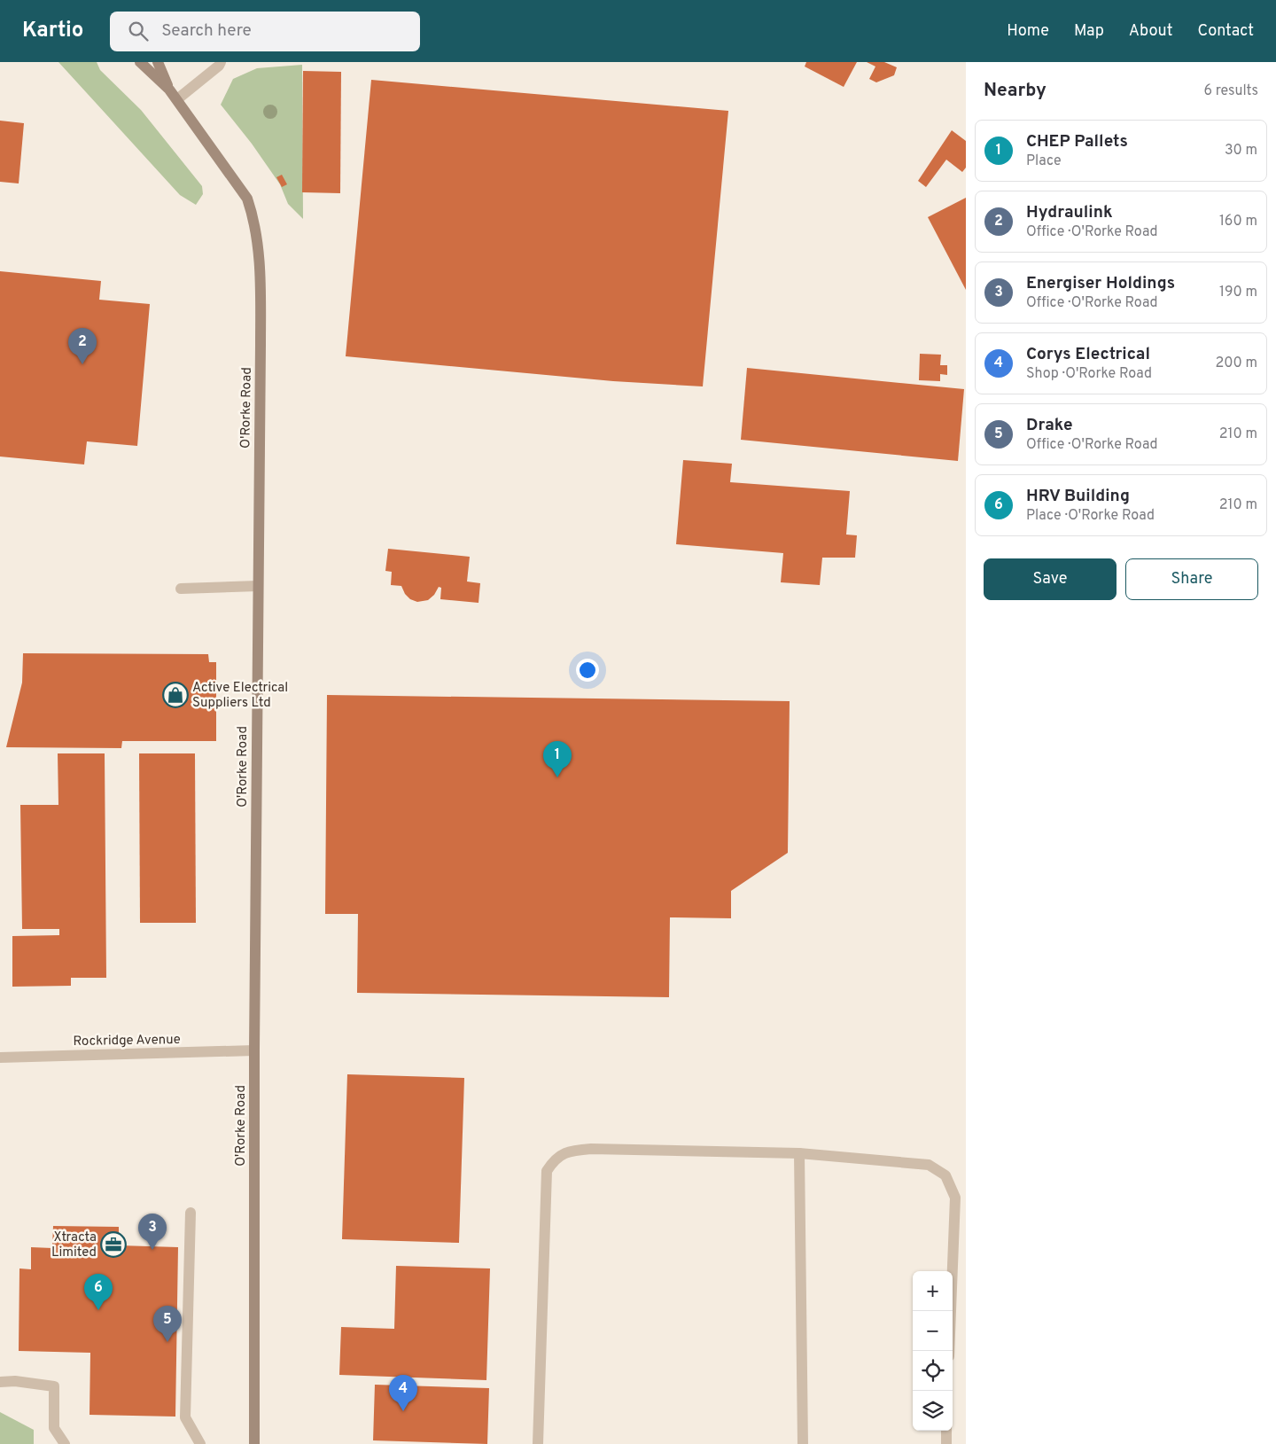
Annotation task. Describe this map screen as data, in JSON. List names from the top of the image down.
{
  "streets": {
    "street": ["O'Rorke Road", "Rockridge Avenue"]
  },
  "crossings": [
    ["O'Rorke Road", "Rockridge Avenue"]
  ],
  "places": {
    "shop": ["Active Electrical Suppliers Ltd"],
    "office": ["Xtracta Limited"]
  },
  "page": {
    "header": "Kartio",
    "search": "Search here",
    "nav": [
      "Home",
      "Map",
      "About",
      "Contact"
    ],
    "heading": ["Nearby", "6 results"],
    "list": [
      {
        "mark": "1",
        "name": "CHEP Pallets",
        "note": "Place",
        "value": "30 m"
      },
      {
        "mark": "2",
        "name": "Hydraulink",
        "note": "Office · O'Rorke Road",
        "value": "160 m"
      },
      {
        "mark": "3",
        "name": "Energiser Holdings",
        "note": "Office · O'Rorke Road",
        "value": "190 m"
      },
      {
        "mark": "4",
        "name": "Corys Electrical",
        "note": "Shop · O'Rorke Road",
        "value": "200 m"
      },
      {
        "mark": "5",
        "name": "Drake",
        "note": "Office · O'Rorke Road",
        "value": "210 m"
      },
      {
        "mark": "6",
        "name": "HRV Building",
        "note": "Place · O'Rorke Road",
        "value": "210 m"
      }
    ],
    "pins": [
      "2",
      "1",
      "3",
      "6",
      "5",
      "4"
    ],
    "buttons": ["Save", "Share"],
    "map_buttons": ["+", "−"]
  }
}
